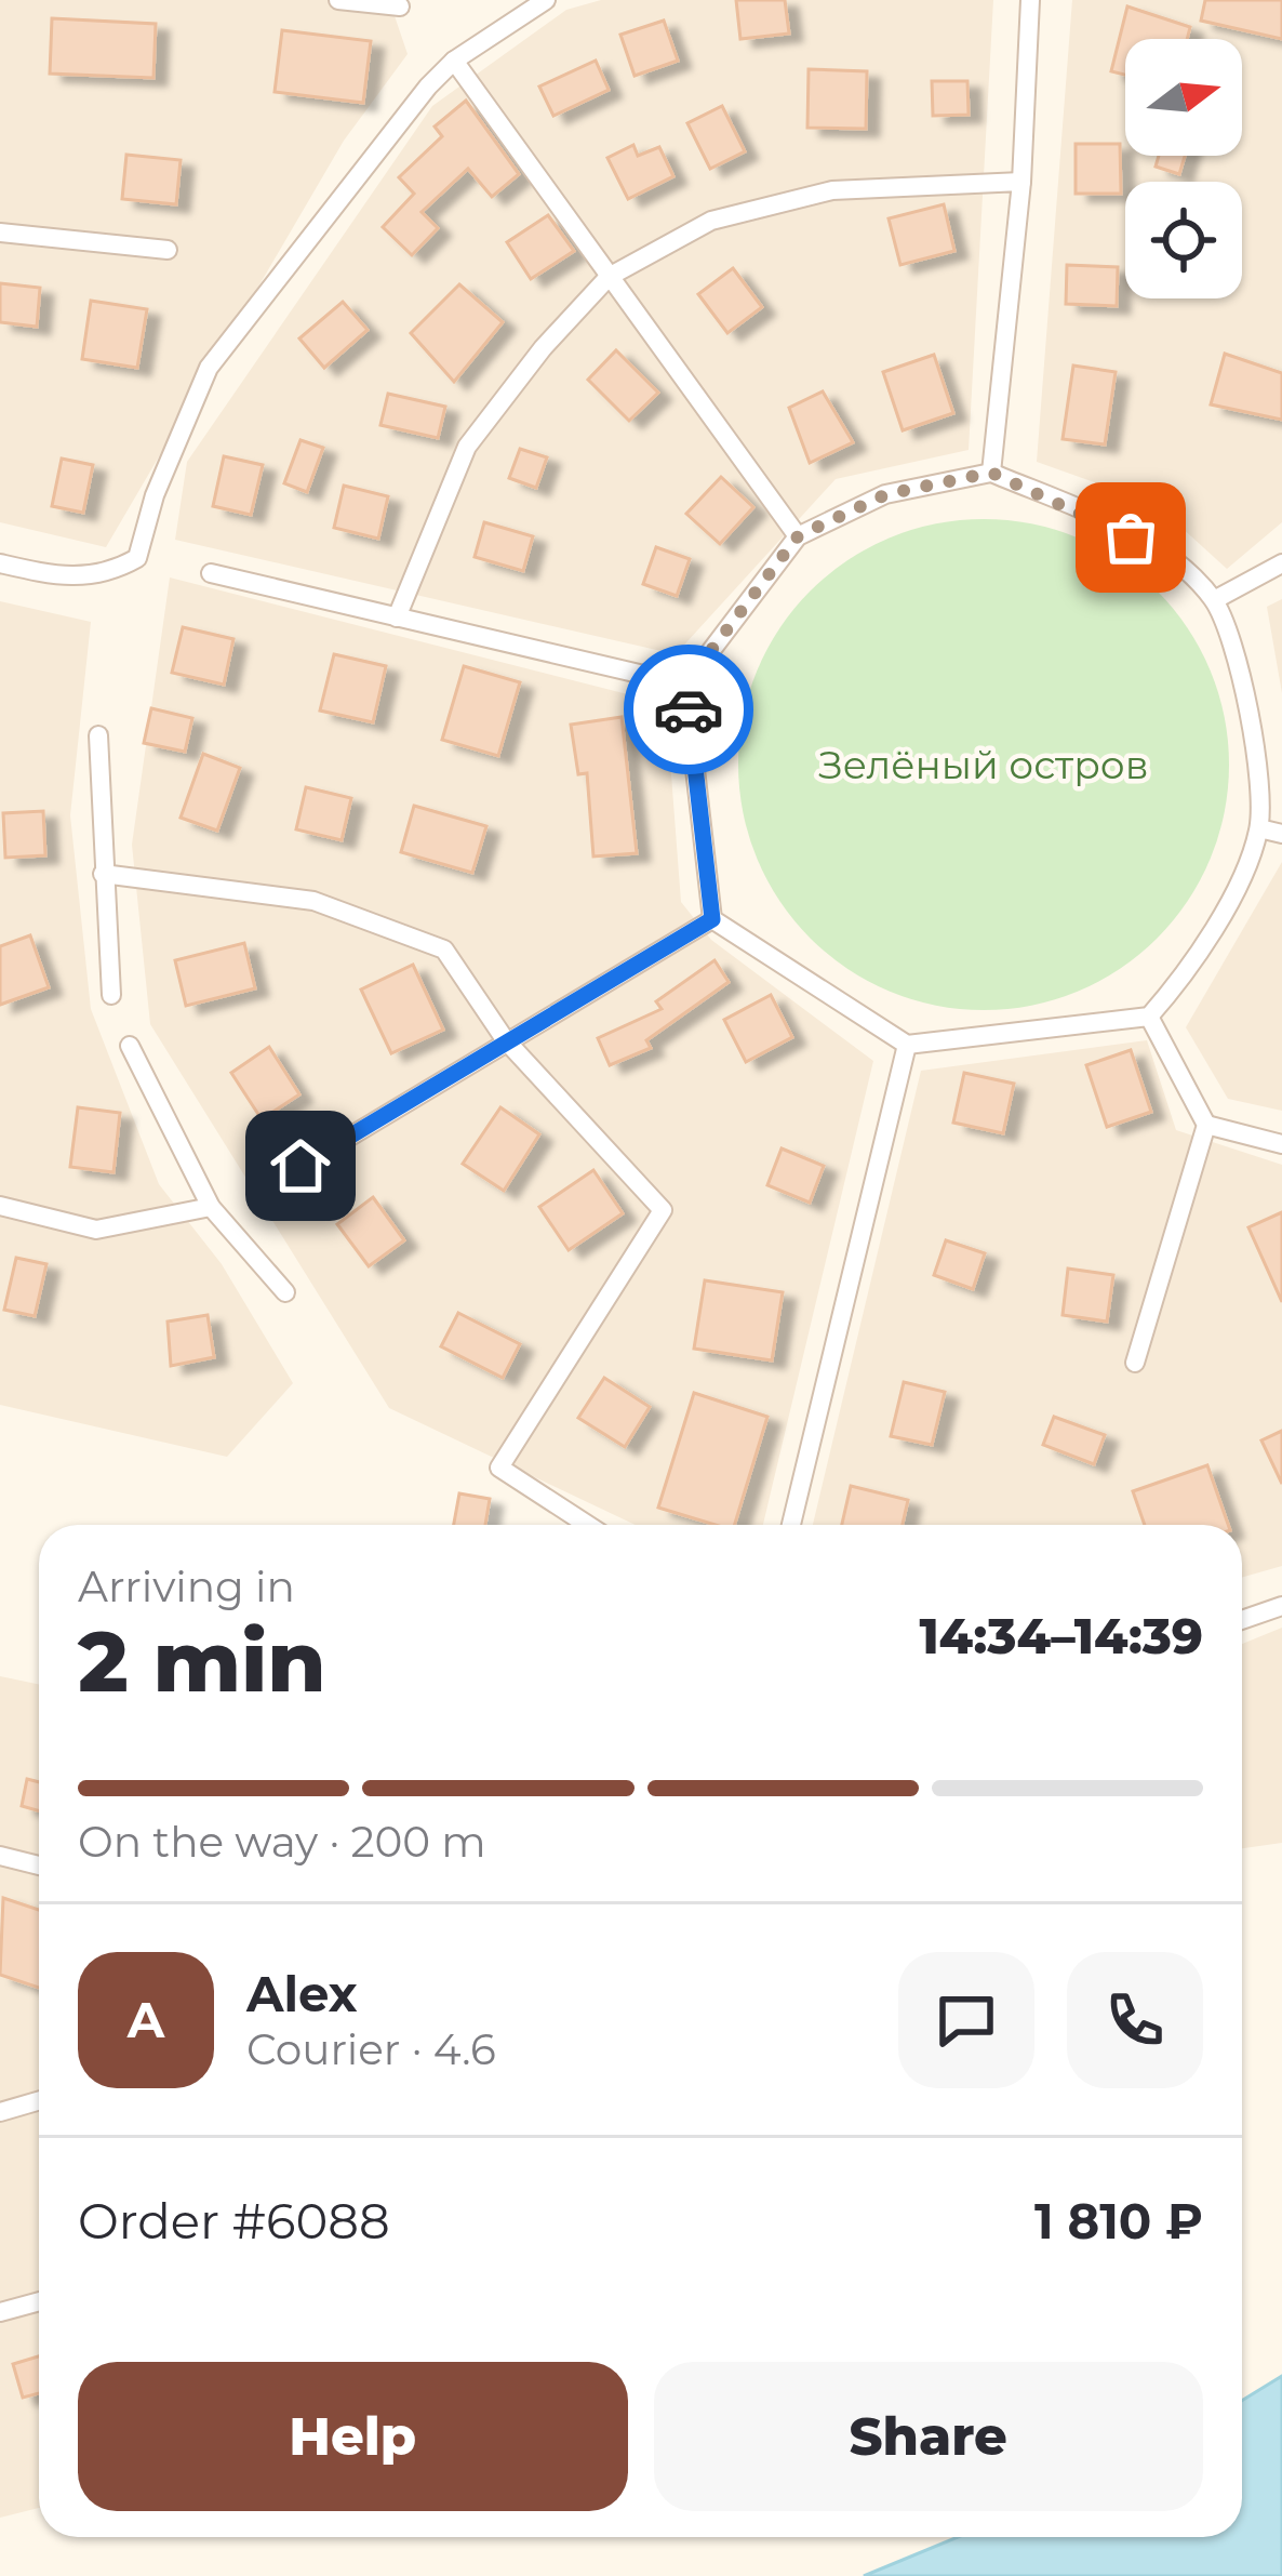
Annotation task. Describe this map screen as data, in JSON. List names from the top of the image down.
{
  "parks": ["Зелёный остров"],
  "north": "right",
  "page": {
    "heading": ["2 min", "Arriving in", "14:34–14:39"],
    "panel": [
      "Alex",
      "Courier · 4.6",
      "Order #6088",
      "1 810 ₽"
    ],
    "bar": "On the way · 200 m",
    "round": "A",
    "buttons": ["Help", "Share"]
  }
}
